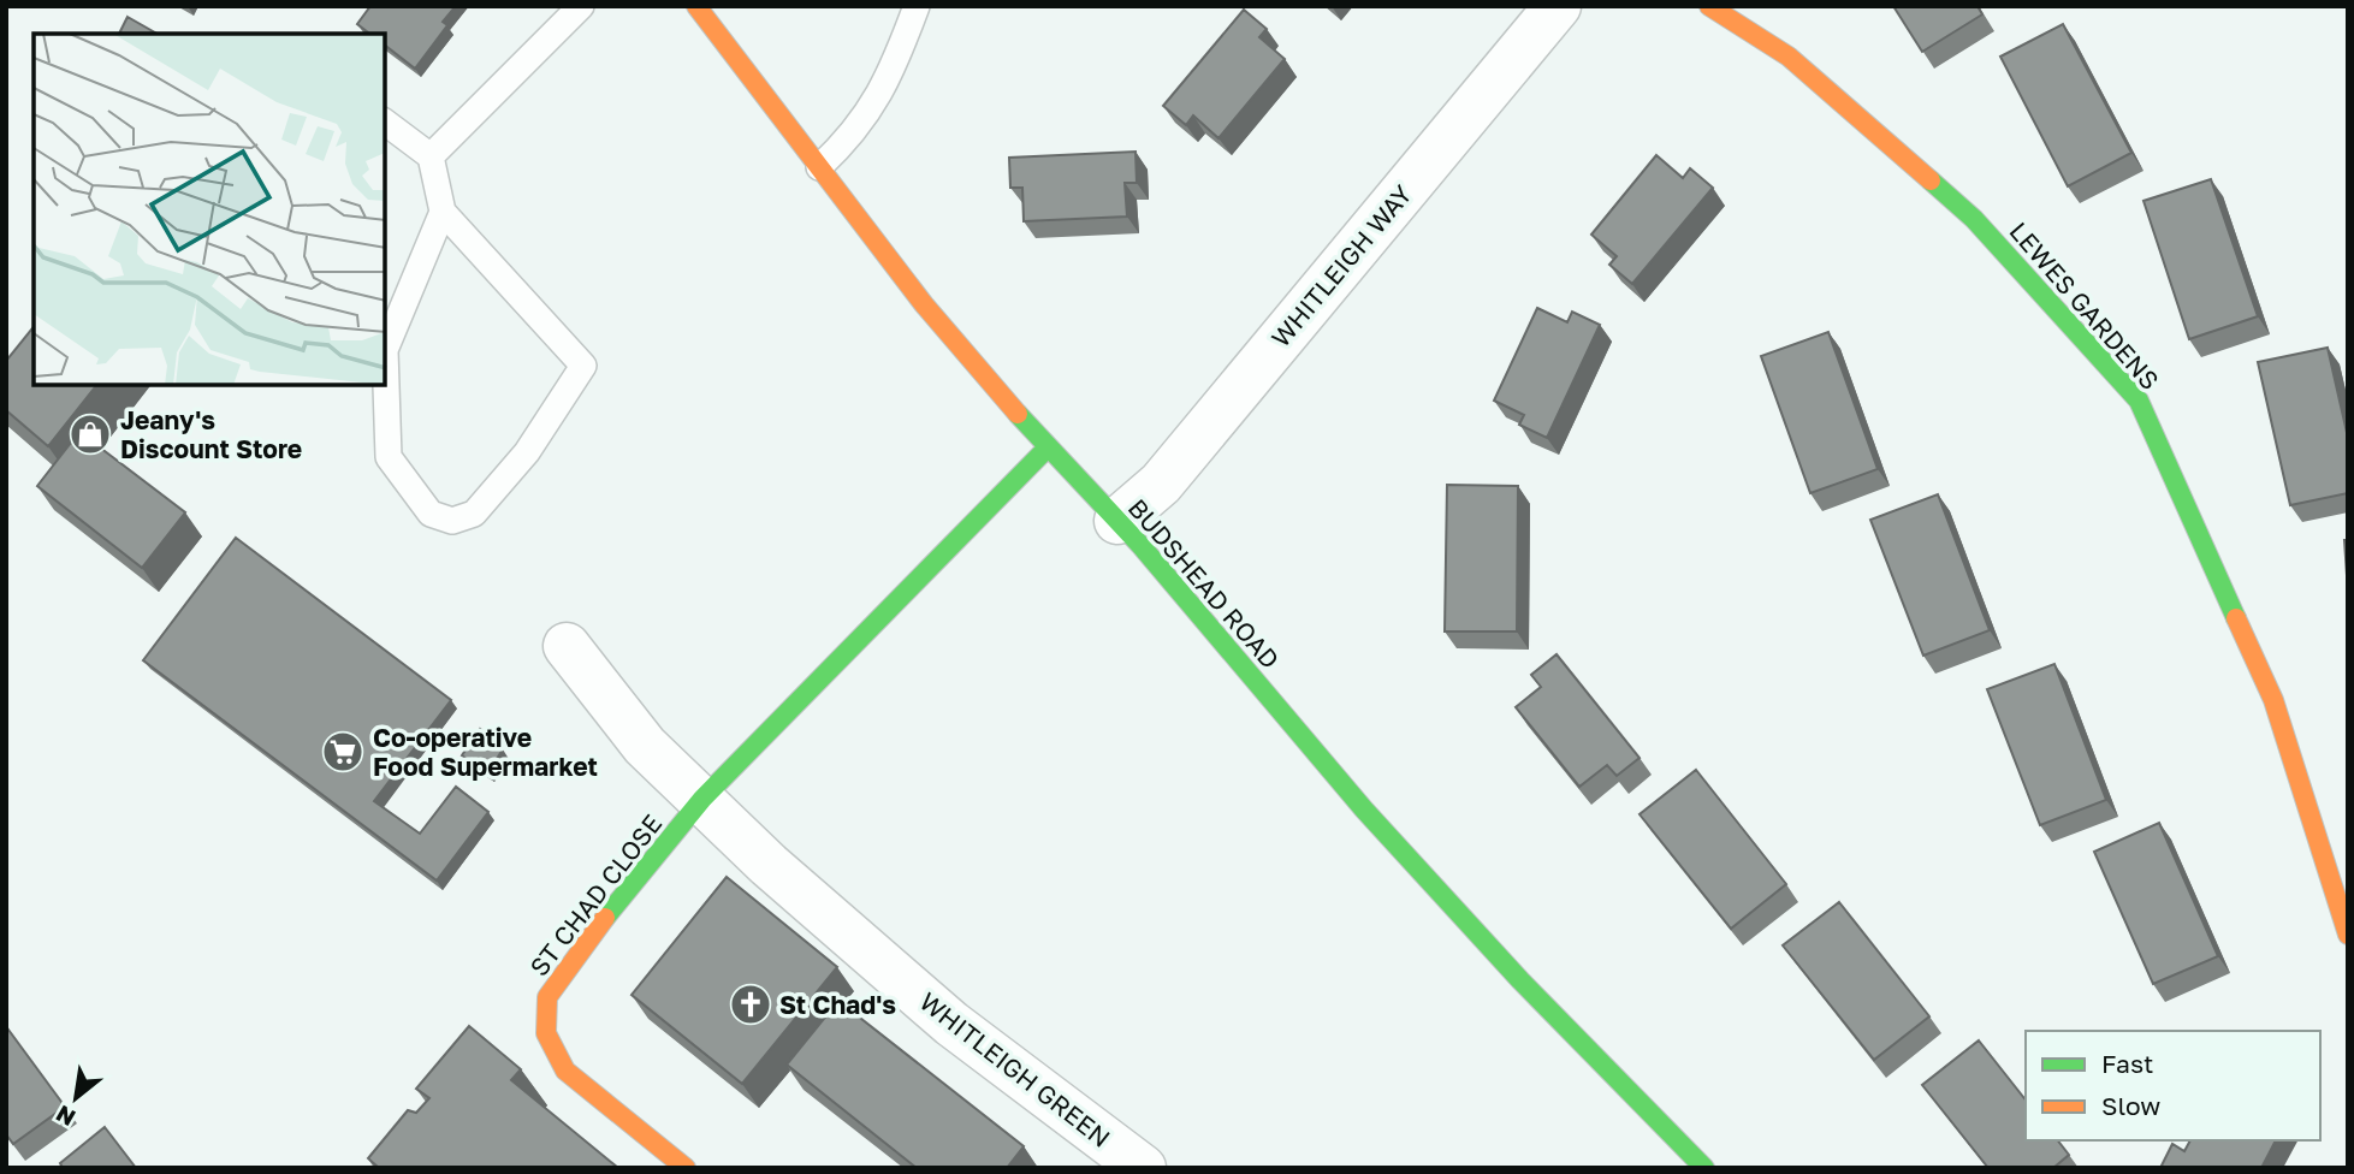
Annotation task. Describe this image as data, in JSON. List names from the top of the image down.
{
  "streets": {
    "street": [
      "WHITLEIGH WAY",
      "LEWES GARDENS",
      "BUDSHEAD ROAD",
      "ST CHAD CLOSE",
      "WHITLEIGH GREEN"
    ]
  },
  "crossings": [
    ["WHITLEIGH WAY", "BUDSHEAD ROAD"],
    ["ST CHAD CLOSE", "WHITLEIGH GREEN"]
  ],
  "places": {
    "shop": ["Jeany's Discount Store"],
    "supermarket": ["Co-operative Food Supermarket"],
    "church": ["St Chad's"]
  },
  "legend": ["Fast", "Slow"],
  "north": "bottom left"
}
